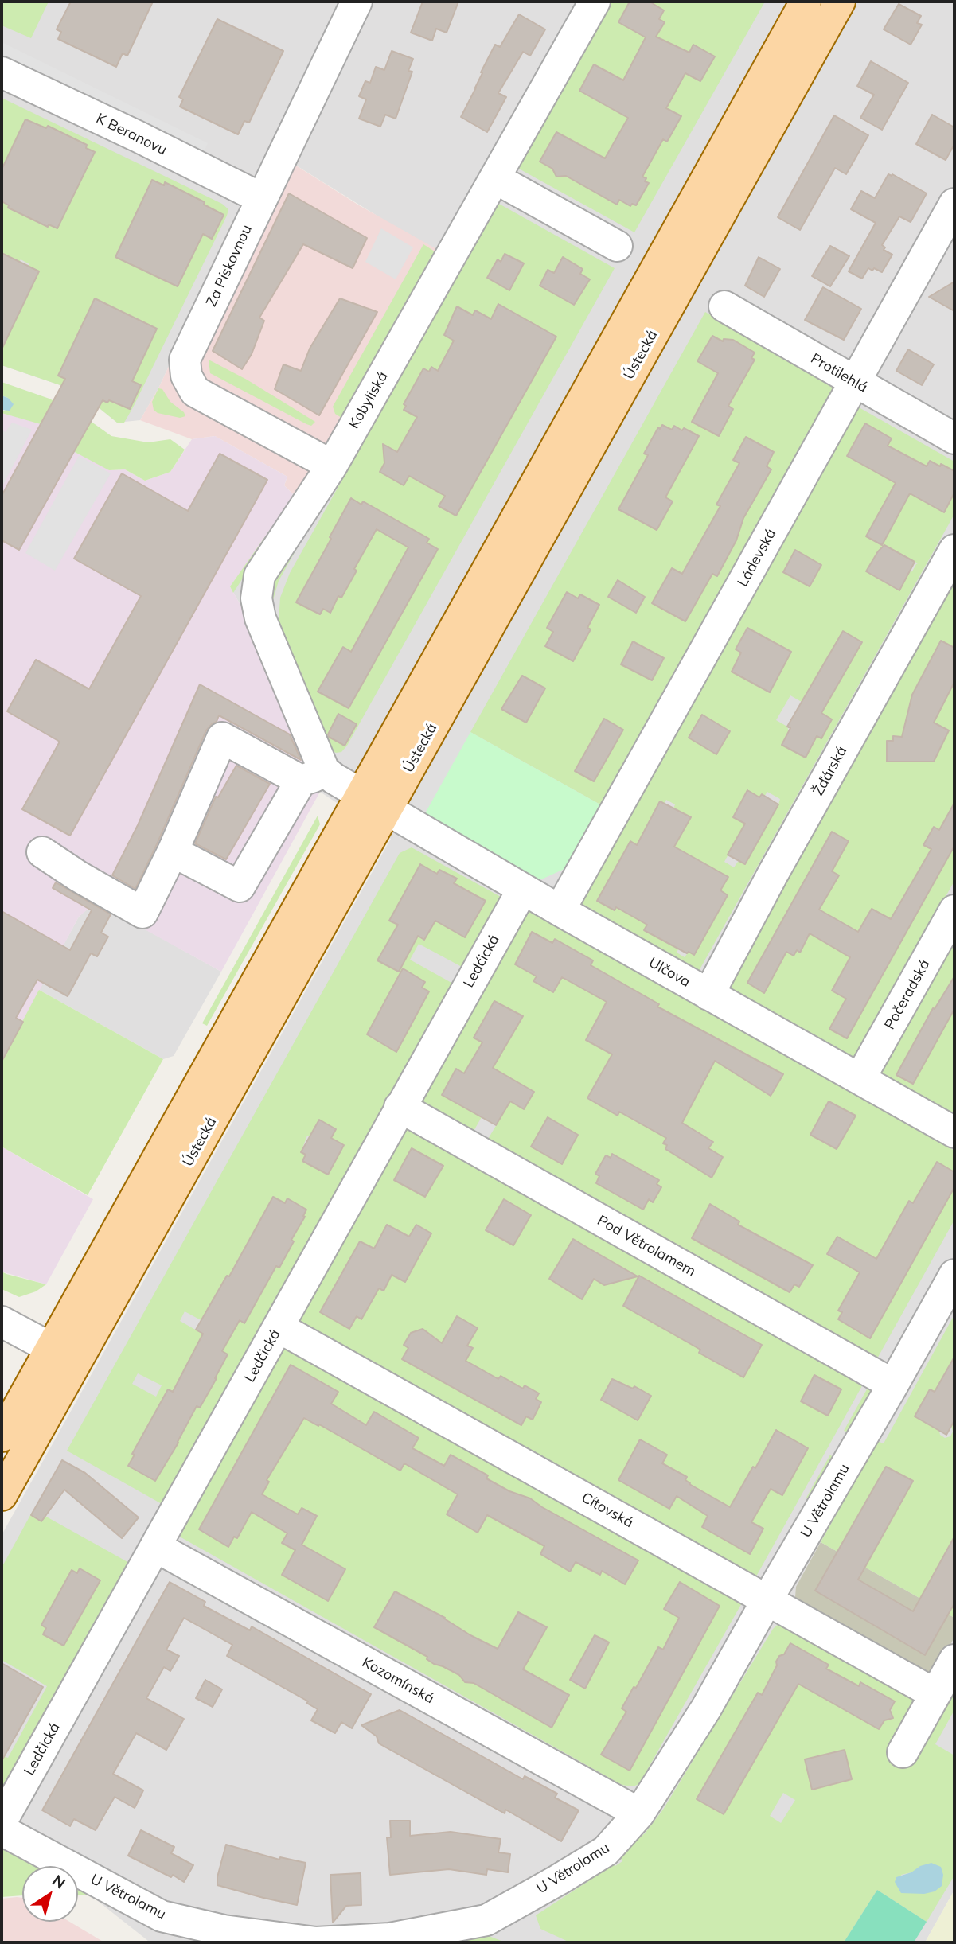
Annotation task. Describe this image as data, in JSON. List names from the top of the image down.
{
  "streets": {
    "main road": ["Ústecká"],
    "street": [
      "K Beranovu",
      "Za Pískovnou",
      "Protilehlá",
      "Kobyliská",
      "Ládevská",
      "Žďárská",
      "Ledčická",
      "Ulčova",
      "Počeradská",
      "Pod Větrolamem",
      "U Větrolamu",
      "Cítovská",
      "Kozomínská"
    ]
  },
  "crossings": [
    ["K Beranovu", "Za Pískovnou"],
    ["Za Pískovnou", "Kobyliská"],
    ["Ústecká", "Ulčova"],
    ["Protilehlá", "Ládevská"],
    ["Ládevská", "Ulčova"],
    ["Žďárská", "Ulčova"],
    ["Ledčická", "Ulčova"],
    ["Ledčická", "Pod Větrolamem"],
    ["Ledčická", "Cítovská"],
    ["Ledčická", "Kozomínská"],
    ["Ulčova", "Počeradská"],
    ["Pod Větrolamem", "U Větrolamu"],
    ["U Větrolamu", "Cítovská"],
    ["U Větrolamu", "Kozomínská"]
  ],
  "north": "top right"
}
